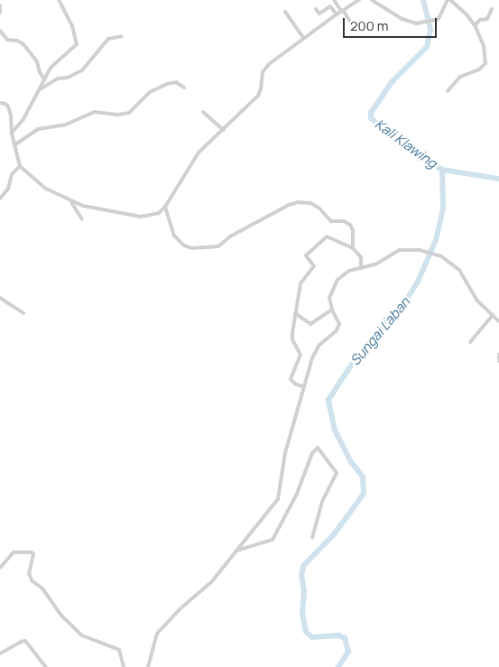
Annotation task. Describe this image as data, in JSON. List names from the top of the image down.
{
  "water": ["Kali Klawing", "Sungai Laban"],
  "scale_bar": "200 m"
}
